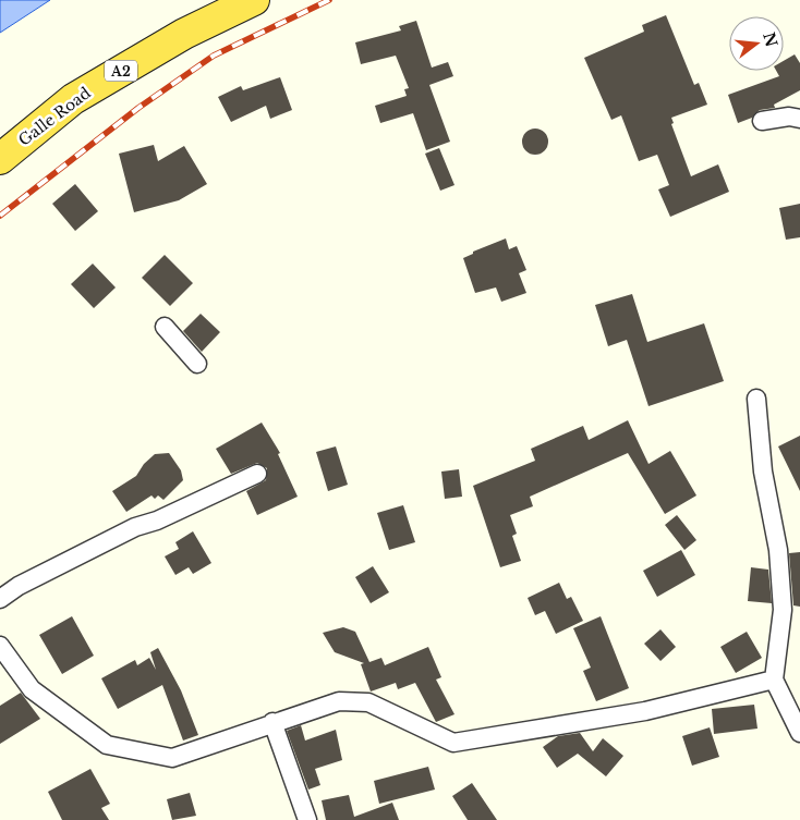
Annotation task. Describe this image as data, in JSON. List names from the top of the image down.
{
  "streets": {
    "highway": ["A2", "Galle Road"]
  },
  "north": "right"
}
